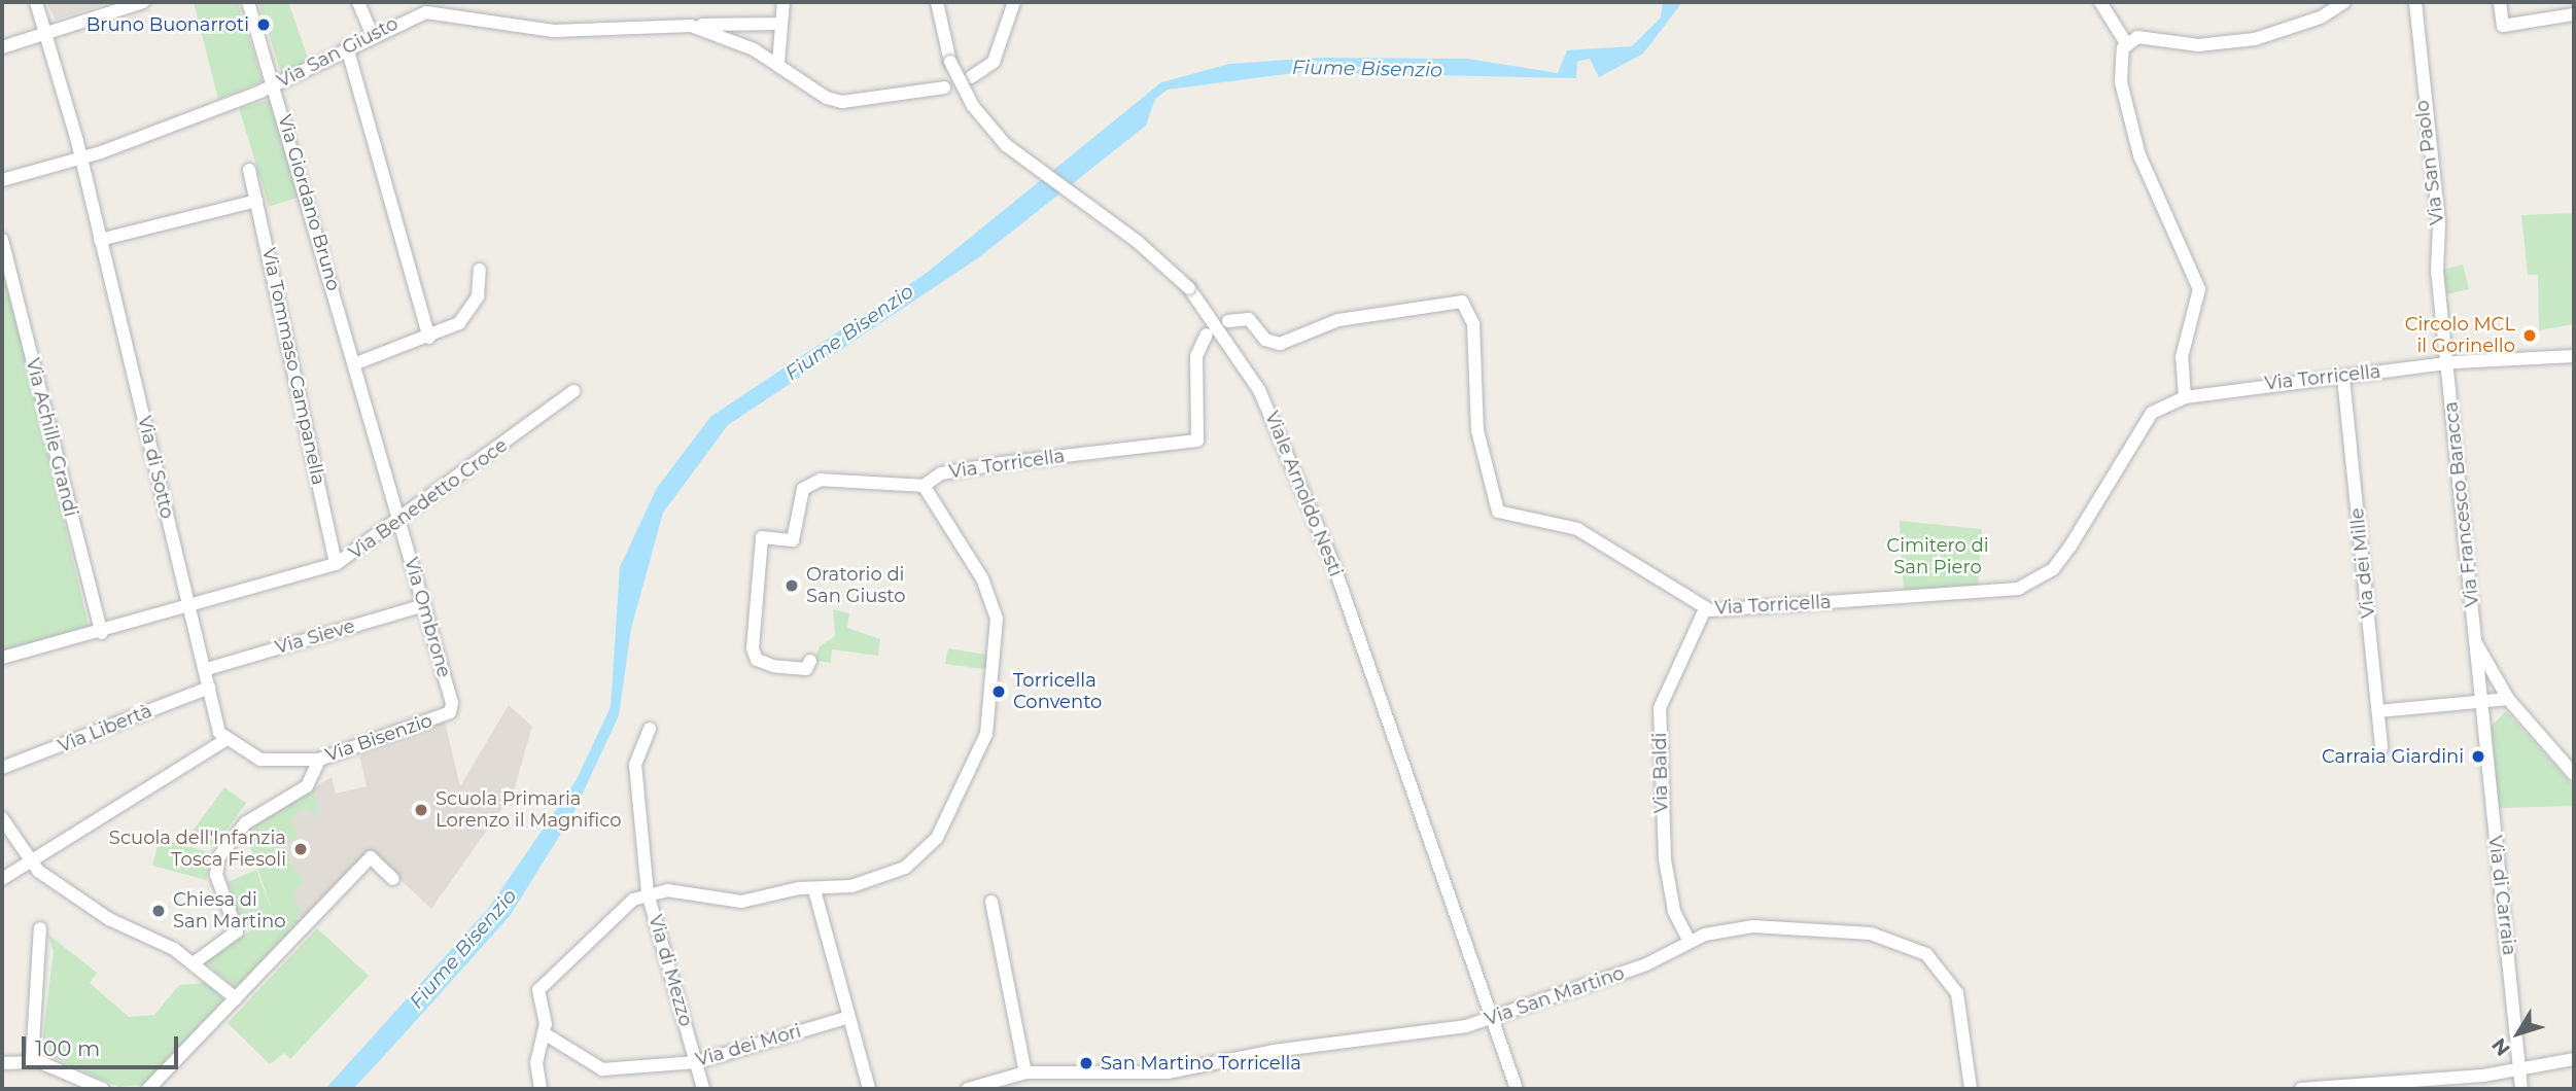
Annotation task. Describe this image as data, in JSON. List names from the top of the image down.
{
  "streets": {
    "street": [
      "Via San Giusto",
      "Via San Paolo",
      "Via Giordano Bruno",
      "Via Tommaso Campanella",
      "Via Torricella",
      "Via Achille Grandi",
      "Via di Sotto",
      "Viale Arnoldo Nesti",
      "Via Benedetto Croce",
      "Via Francesco Baracca",
      "Via dei Mille",
      "Via Ombrone",
      "Via Sieve",
      "Via Libertà",
      "Via Bisenzio",
      "Via Baldi",
      "Via di Carraia",
      "Via di Mezzo",
      "Via San Martino",
      "Via dei Mori"
    ]
  },
  "crossings": [
    ["Via San Giusto", "Via Giordano Bruno"],
    ["Via San Giusto", "Via di Sotto"],
    ["Via San Paolo", "Via Torricella"],
    ["Via San Paolo", "Via Francesco Baracca"],
    ["Via Giordano Bruno", "Via Benedetto Croce"],
    ["Via Giordano Bruno", "Via Ombrone"],
    ["Via Tommaso Campanella", "Via Benedetto Croce"],
    ["Via Torricella", "Via Francesco Baracca"],
    ["Via Torricella", "Via dei Mille"],
    ["Via Torricella", "Via Baldi"],
    ["Via Achille Grandi", "Via Benedetto Croce"],
    ["Via di Sotto", "Via Benedetto Croce"],
    ["Via di Sotto", "Via Sieve"],
    ["Via di Sotto", "Via Libertà"],
    ["Via di Sotto", "Via Bisenzio"],
    ["Viale Arnoldo Nesti", "Via San Martino"],
    ["Via Benedetto Croce", "Via Ombrone"],
    ["Via Francesco Baracca", "Via di Carraia"],
    ["Via Ombrone", "Via Sieve"],
    ["Via Ombrone", "Via Bisenzio"],
    ["Via Baldi", "Via San Martino"],
    ["Via di Mezzo", "Via dei Mori"]
  ],
  "water": ["Fiume Bisenzio"],
  "parks": ["Cimitero di San Piero"],
  "places": [
    "Bruno Buonarroti",
    "Circolo MCL il Gorinello",
    "Oratorio di San Giusto",
    "Torricella Convento",
    "Carraia Giardini",
    "Scuola Primaria Lorenzo il Magnifico",
    "Scuola dell'Infanzia Tosca Fiesoli",
    "Chiesa di San Martino",
    "San Martino Torricella"
  ],
  "scale_bar": "100 m",
  "north": "bottom left"
}
